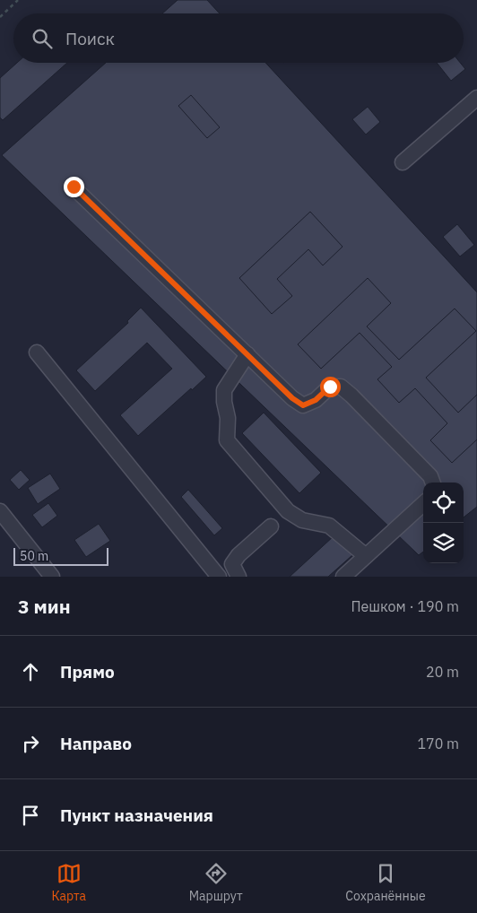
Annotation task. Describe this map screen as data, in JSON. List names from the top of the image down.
{
  "scale_bar": "50 m",
  "page": {
    "search": "Поиск",
    "scale": "50 m",
    "heading": ["3 мин", "Пешком · 190 m"],
    "list": [
      ["Прямо", "20 m"],
      ["Направо", "170 m"],
      "Пункт назначения"
    ],
    "nav": ["Карта", "Маршрут", "Сохранённые"]
  }
}
